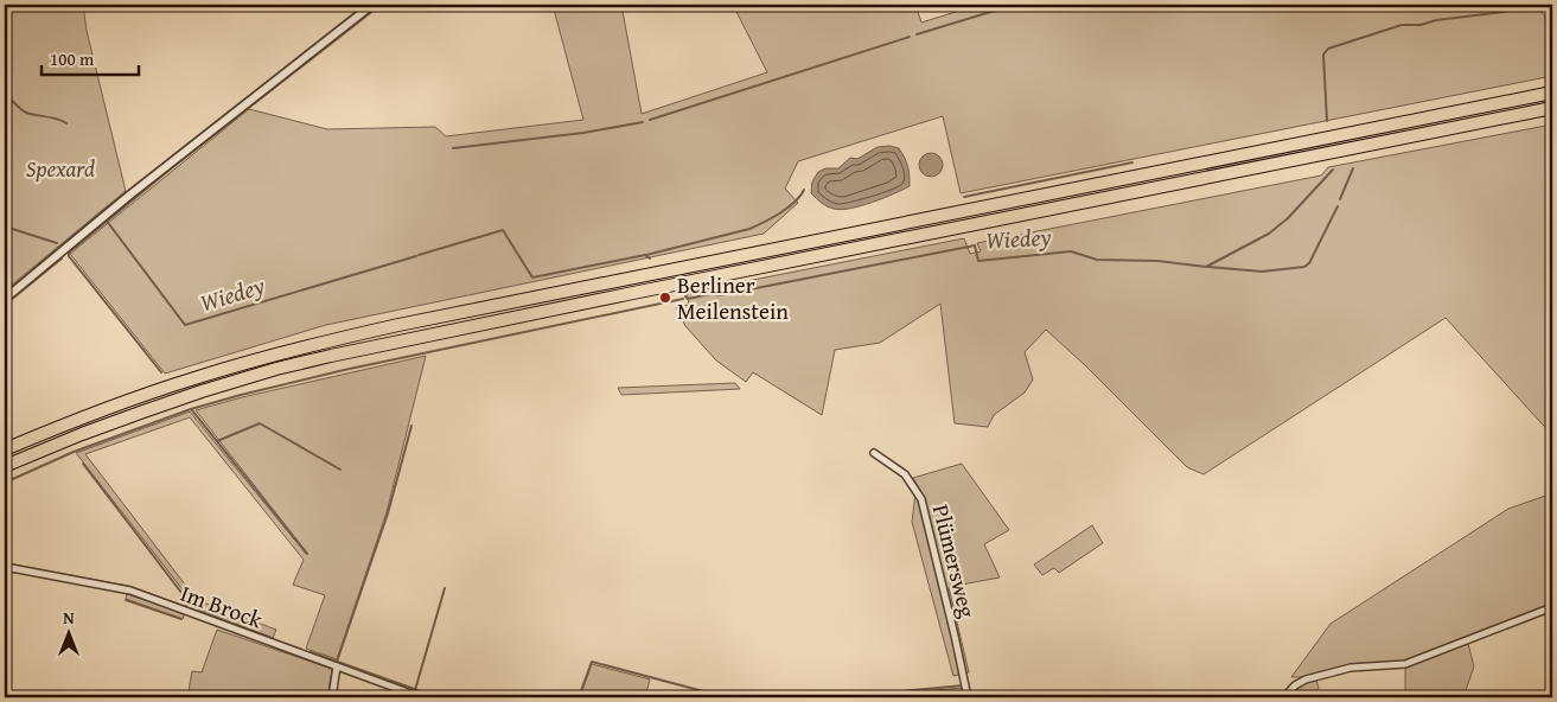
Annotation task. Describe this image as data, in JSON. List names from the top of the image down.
{
  "streets": {
    "street": ["Plümersweg", "Im Brock"]
  },
  "water": ["Wiedey"],
  "parks": ["Spexard"],
  "places": ["Berliner Meilenstein"],
  "scale_bar": "100 m",
  "north": "top"
}
